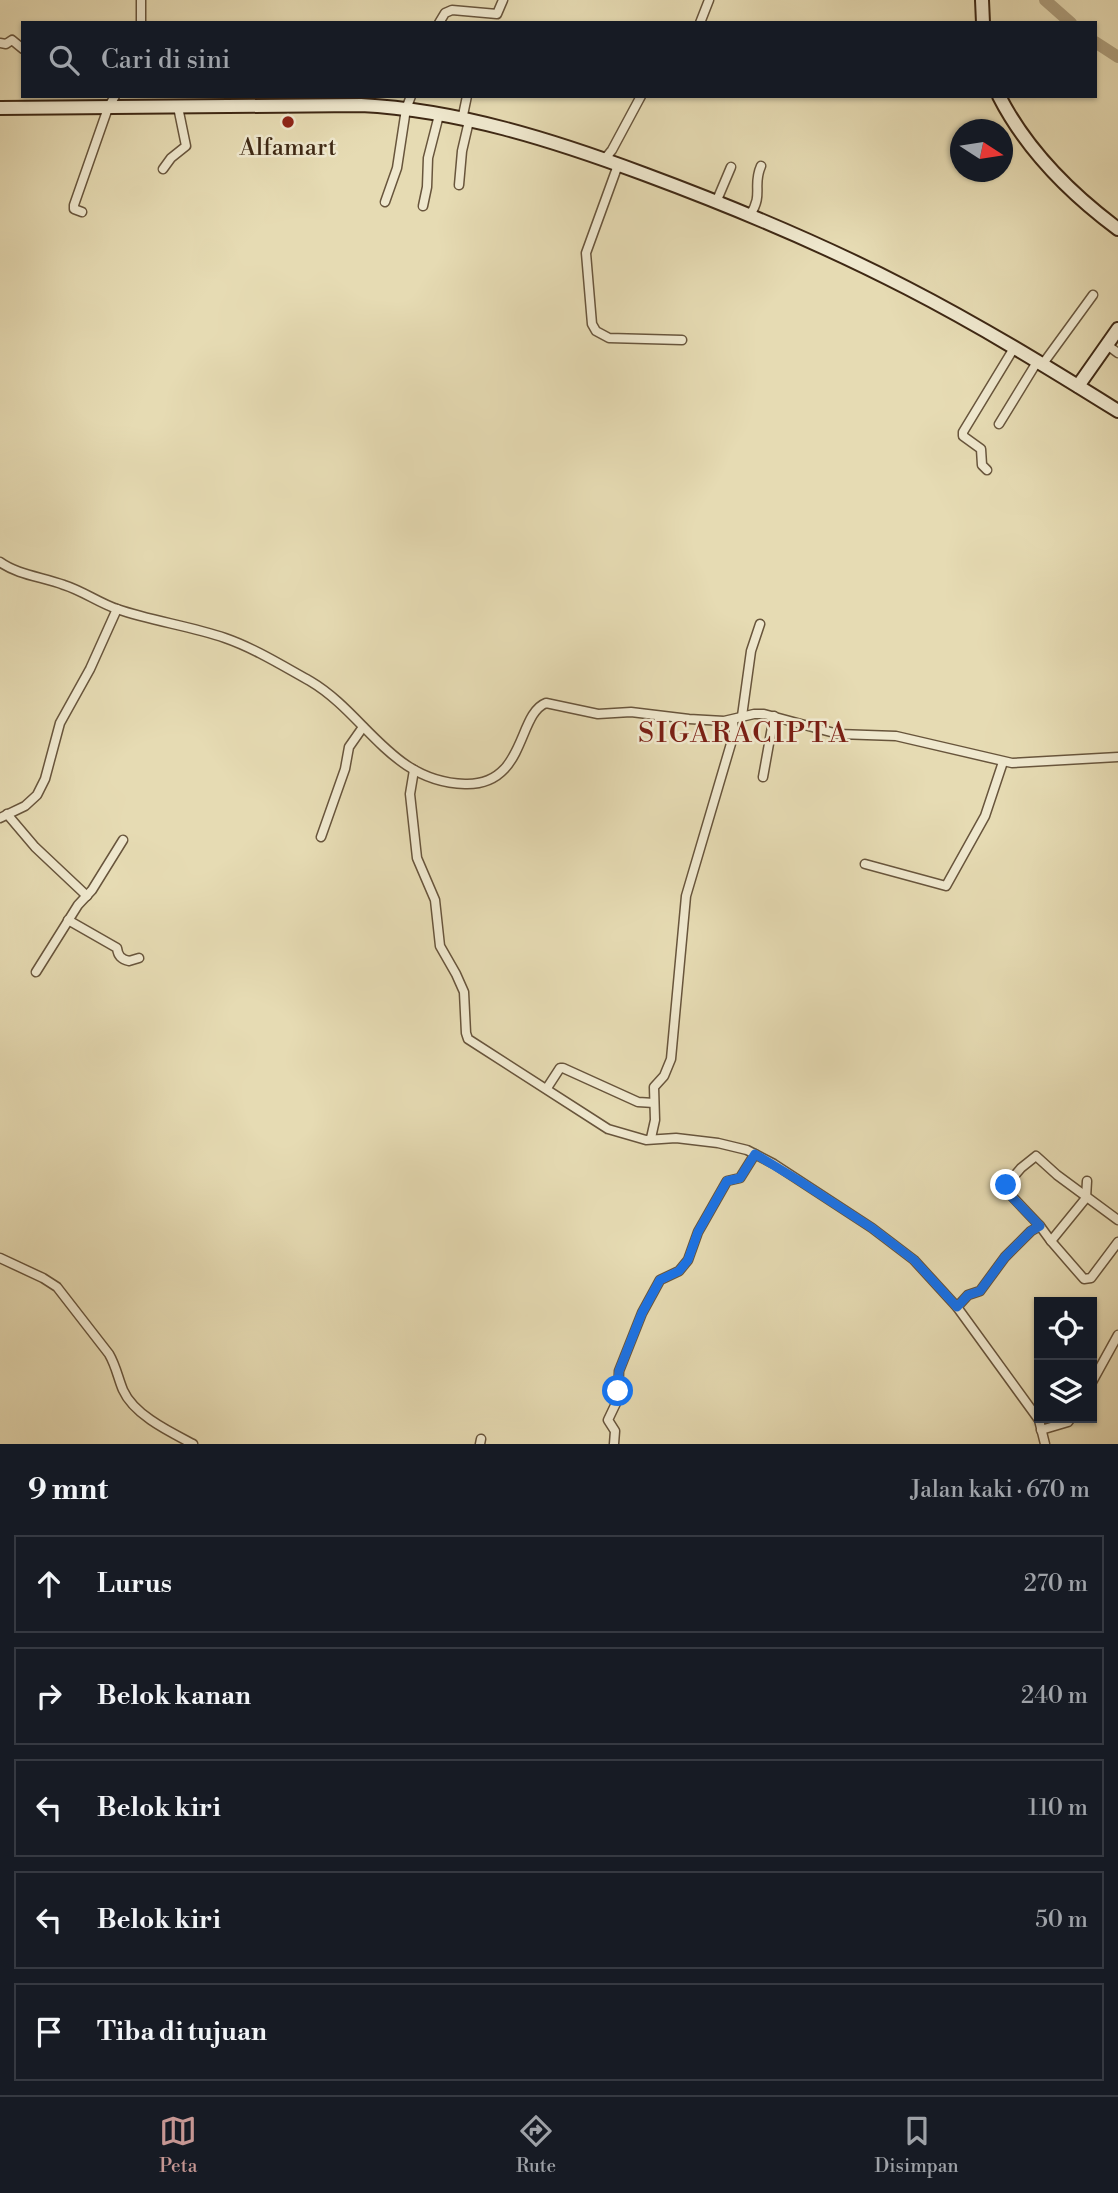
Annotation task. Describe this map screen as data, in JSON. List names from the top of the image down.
{
  "districts": ["SIGARACIPTA"],
  "places": ["Alfamart"],
  "north": "right",
  "page": {
    "search": "Cari di sini",
    "heading": ["9 mnt", "Jalan kaki · 670 m"],
    "list": [
      ["Lurus", "270 m"],
      ["Belok kanan", "240 m"],
      ["Belok kiri", "110 m"],
      ["Belok kiri", "50 m"],
      "Tiba di tujuan"
    ],
    "nav": ["Peta", "Rute", "Disimpan"]
  }
}
